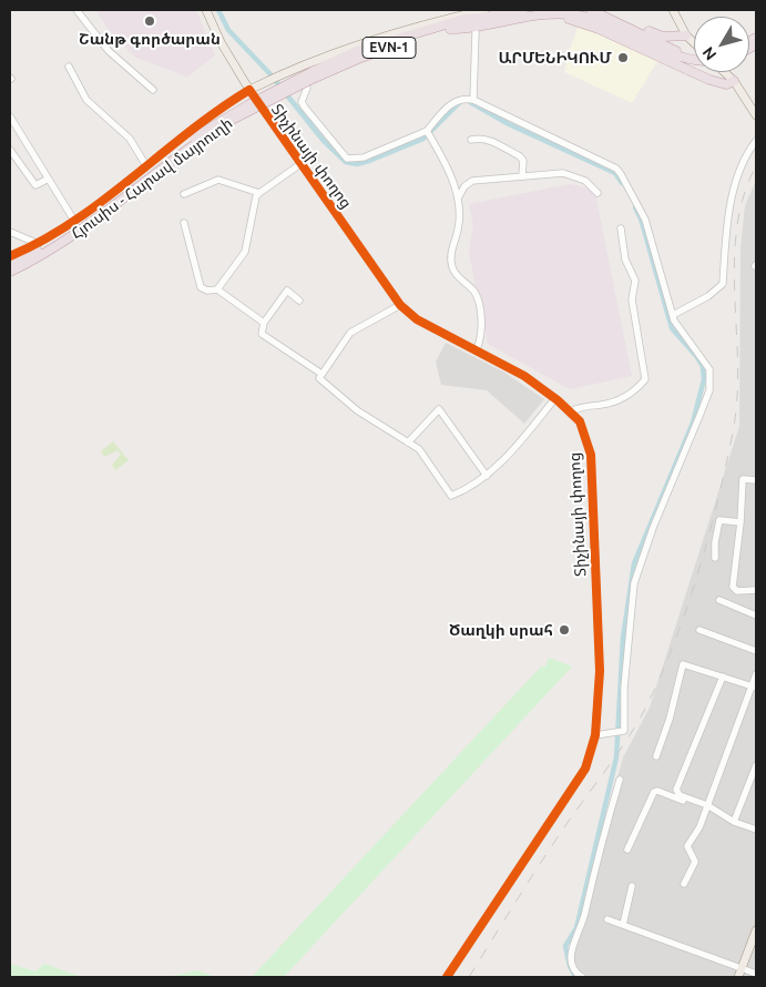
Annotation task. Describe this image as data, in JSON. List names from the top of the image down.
{
  "streets": {
    "highway": ["EVN-1", "Հյուսիս - Հարավ մայրուղի"],
    "main road": ["Տիչինայի փողոց"]
  },
  "crossings": [
    ["EVN-1", "Հյուսիս - Հարավ մայրուղի"]
  ],
  "places": ["Շանթ գործարան", "ԱՐՄԵՆԻԿՈՒՄ", "Ծաղկի սրահ"],
  "north": "bottom left"
}
